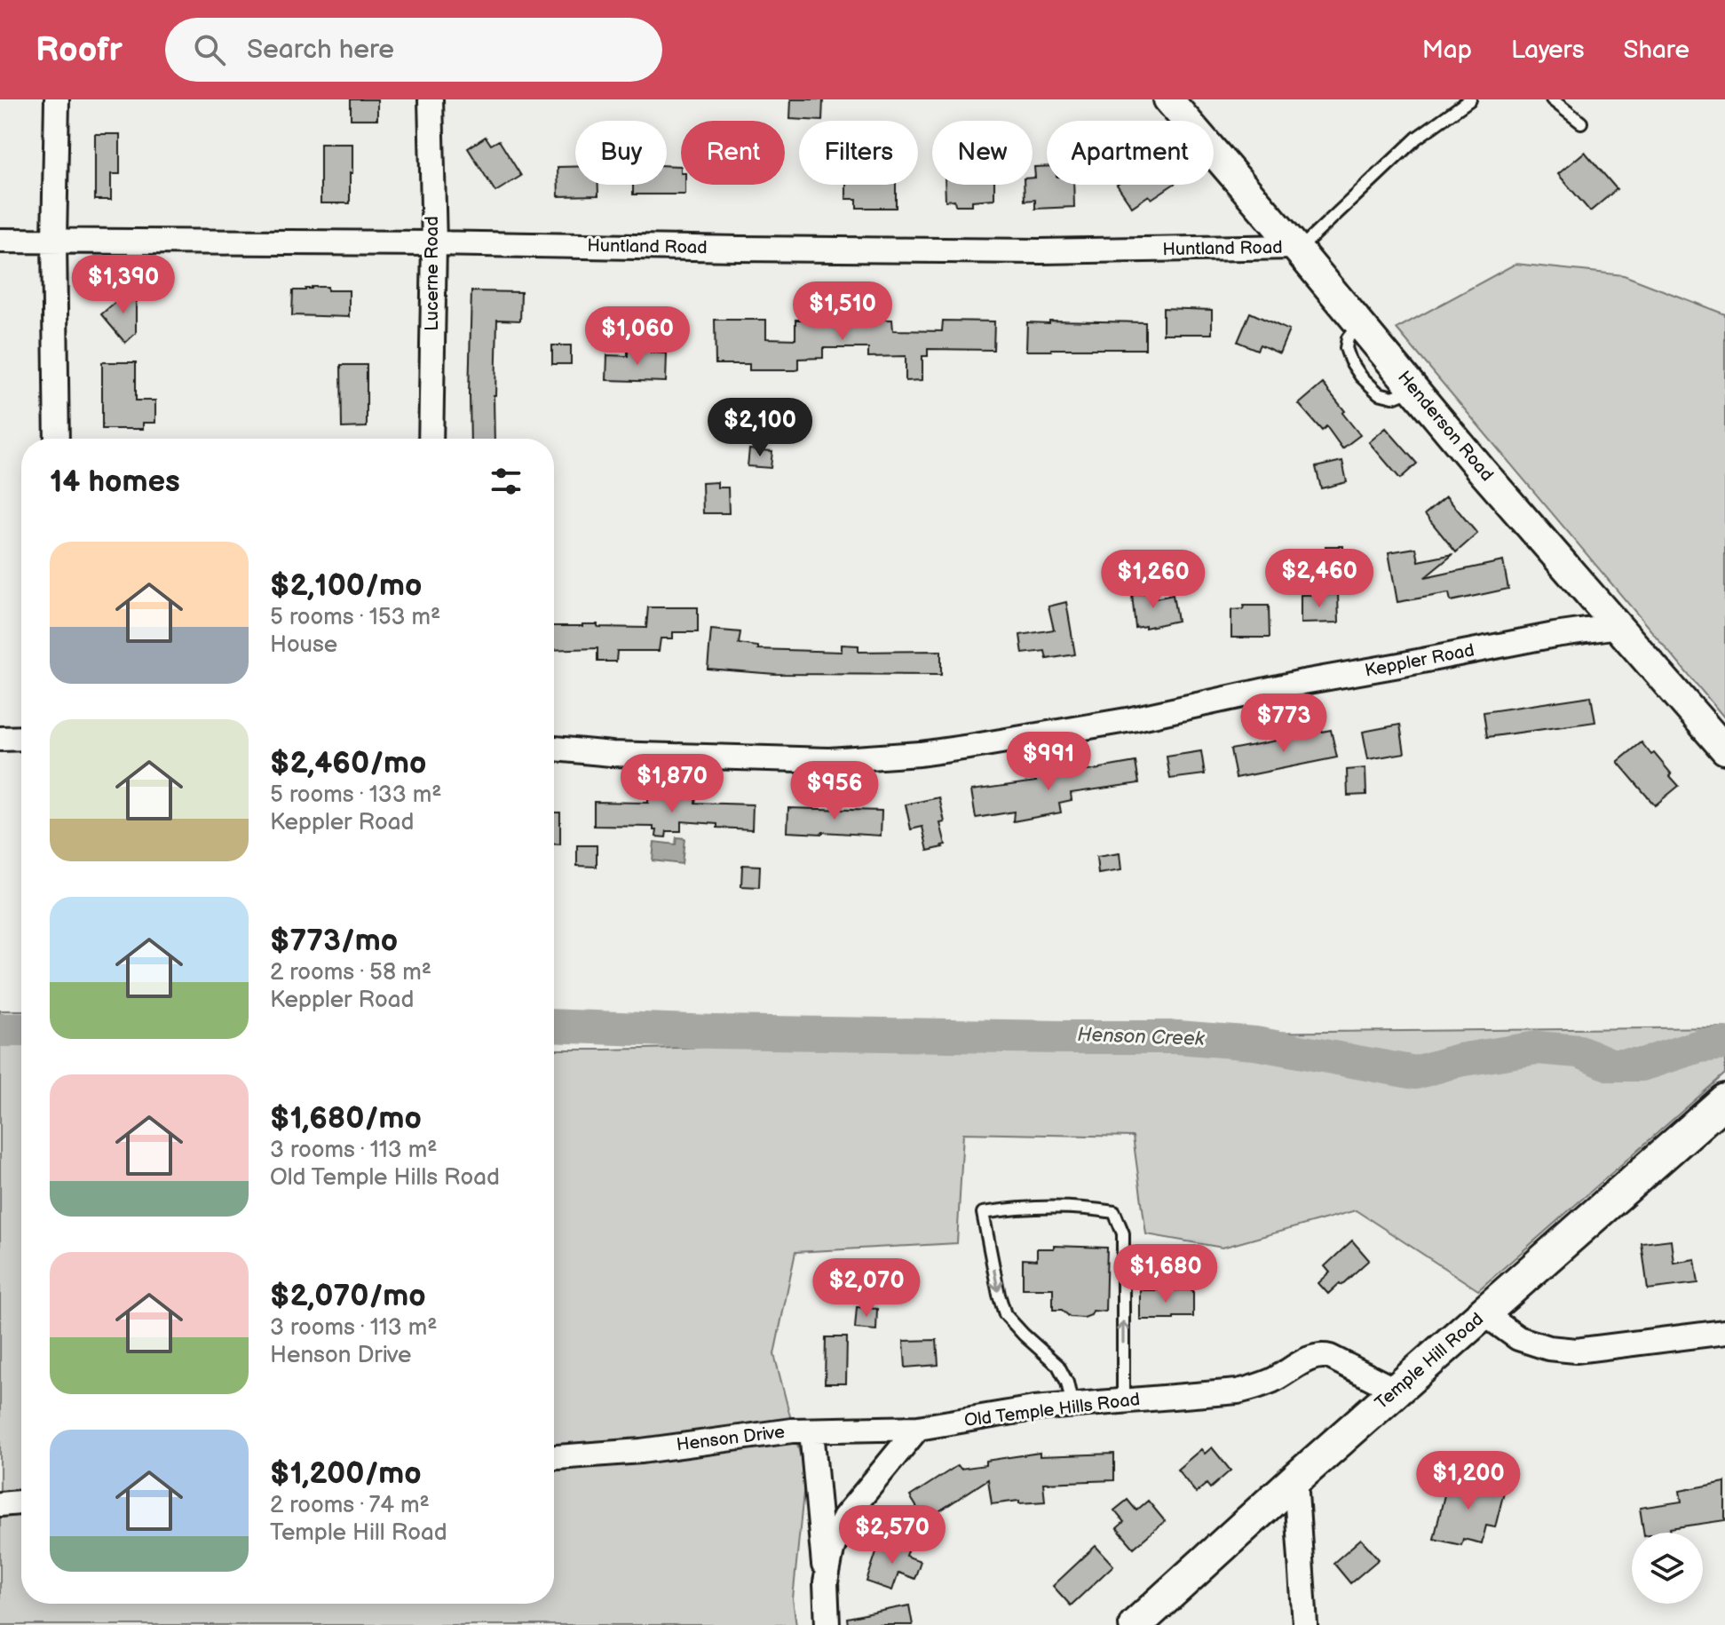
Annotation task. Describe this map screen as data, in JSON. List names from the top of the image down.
{
  "streets": {
    "main road": ["Temple Hill Road"],
    "street": [
      "Huntland Road",
      "Lucerne Road",
      "Henderson Road",
      "Keppler Road",
      "Old Temple Hills Road",
      "Henson Drive"
    ]
  },
  "crossings": [
    ["Huntland Road", "Lucerne Road"],
    ["Huntland Road", "Henderson Road"],
    ["Henderson Road", "Keppler Road"],
    ["Temple Hill Road", "Old Temple Hills Road"],
    ["Old Temple Hills Road", "Henson Drive"]
  ],
  "water": ["Henson Creek"],
  "page": {
    "header": "Roofr",
    "search": "Search here",
    "nav": ["Map", "Layers", "Share"],
    "chip": [
      "Buy",
      "Rent",
      "Filters",
      "New",
      "Apartment"
    ],
    "price": [
      "$1,390",
      "$1,510",
      "$1,060",
      "$2,100",
      "$2,460",
      "$1,260",
      "$773",
      "$991",
      "$1,870",
      "$956",
      "$1,680",
      "$2,070",
      "$1,200",
      "$2,570"
    ],
    "heading": "14 homes",
    "list": [
      {
        "name": "$2,100/mo",
        "note": "5 rooms · 153 m² · House"
      },
      {
        "name": "$2,460/mo",
        "note": "5 rooms · 133 m² · Keppler Road"
      },
      {
        "name": "$773/mo",
        "note": "2 rooms · 58 m² · Keppler Road"
      },
      {
        "name": "$1,680/mo",
        "note": "3 rooms · 113 m² · Old Temple Hills Road"
      },
      {
        "name": "$2,070/mo",
        "note": "3 rooms · 113 m² · Henson Drive"
      },
      {
        "name": "$1,200/mo",
        "note": "2 rooms · 74 m² · Temple Hill Road"
      }
    ]
  }
}
